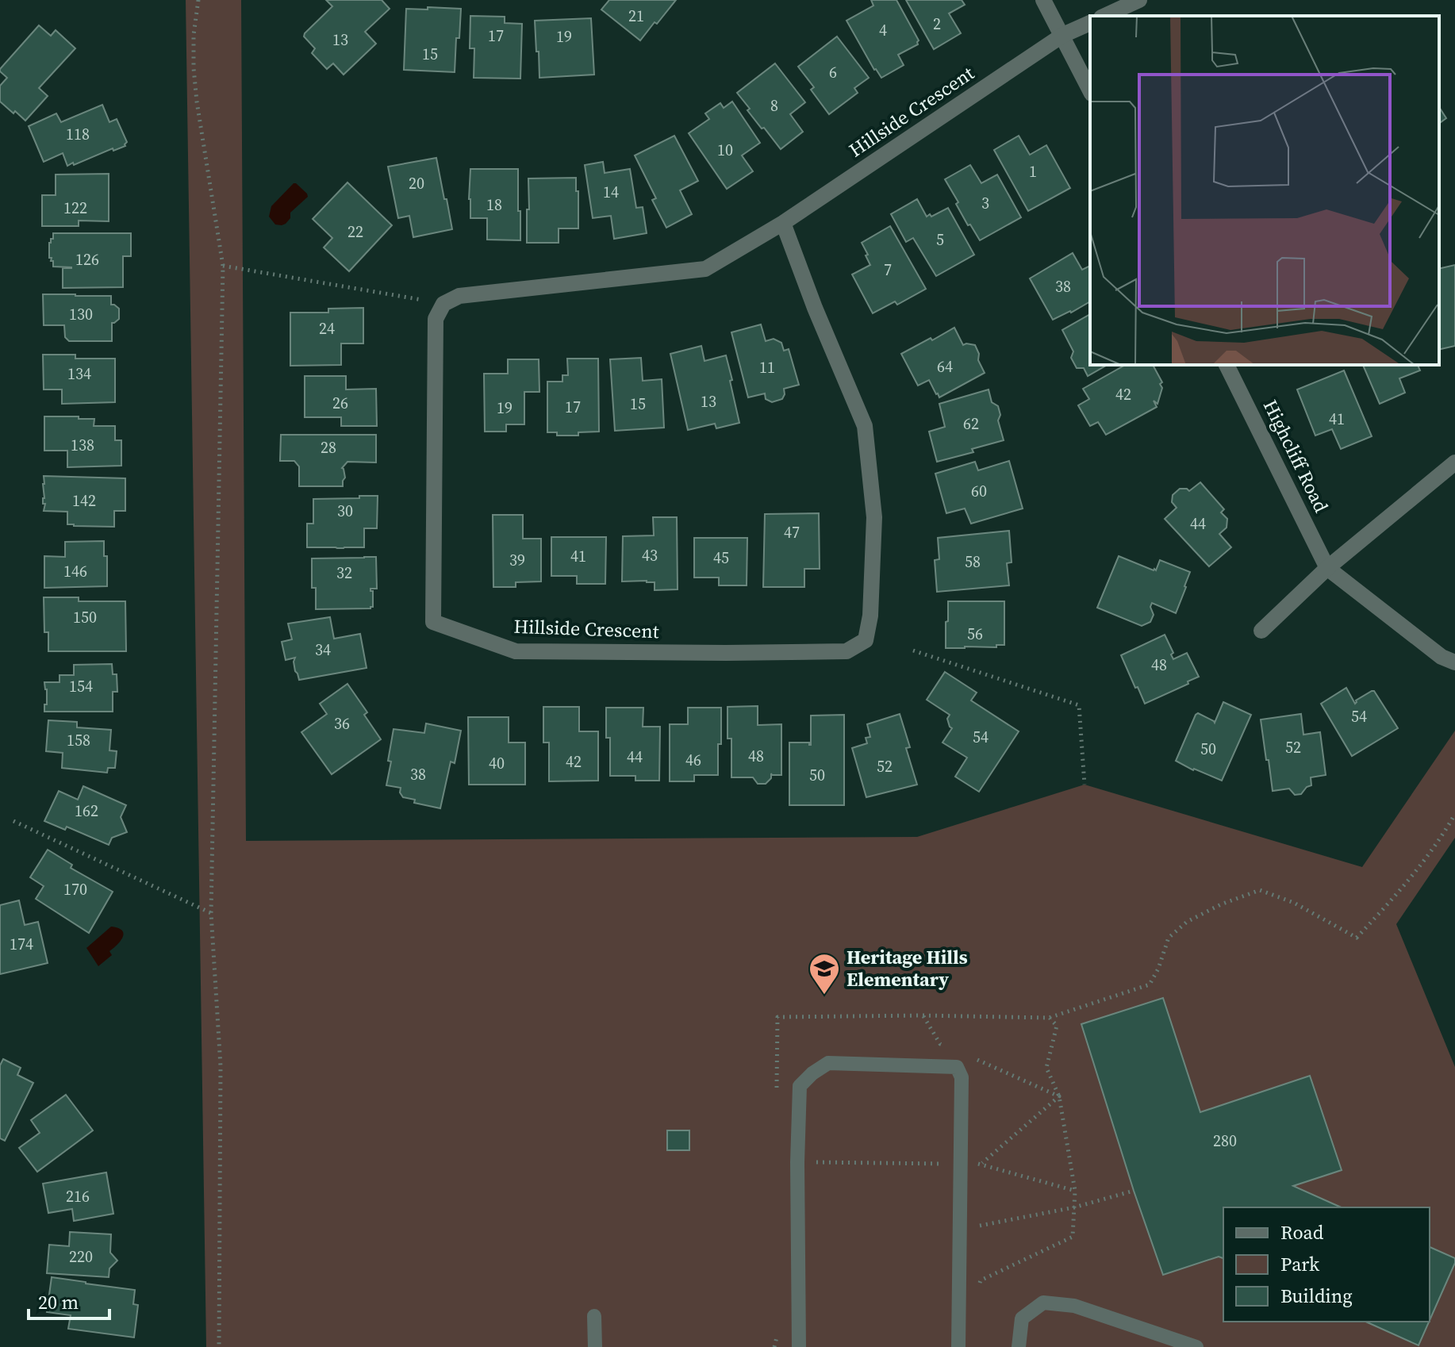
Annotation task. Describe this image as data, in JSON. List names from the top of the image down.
{
  "streets": {
    "street": ["Hillside Crescent", "Highcliff Road"]
  },
  "places": {
    "school or university": ["Heritage Hills Elementary"]
  },
  "house_numbers": [
    "21",
    "2",
    "4",
    "17",
    "19",
    "13",
    "15",
    "6",
    "8",
    "118",
    "10",
    "1",
    "20",
    "14",
    "3",
    "18",
    "122",
    "22",
    "5",
    "126",
    "7",
    "38",
    "130",
    "24",
    "64",
    "11",
    "134",
    "42",
    "13",
    "26",
    "15",
    "17",
    "19",
    "41",
    "62",
    "138",
    "28",
    "60",
    "142",
    "30",
    "44",
    "47",
    "43",
    "41",
    "45",
    "39",
    "58",
    "146",
    "32",
    "150",
    "56",
    "34",
    "48",
    "154",
    "54",
    "36",
    "54",
    "158",
    "52",
    "50",
    "48",
    "44",
    "46",
    "42",
    "40",
    "52",
    "38",
    "50",
    "162",
    "170",
    "174",
    "280",
    "216",
    "220"
  ],
  "legend": ["Road", "Park", "Building"],
  "scale_bar": "20 m"
}
